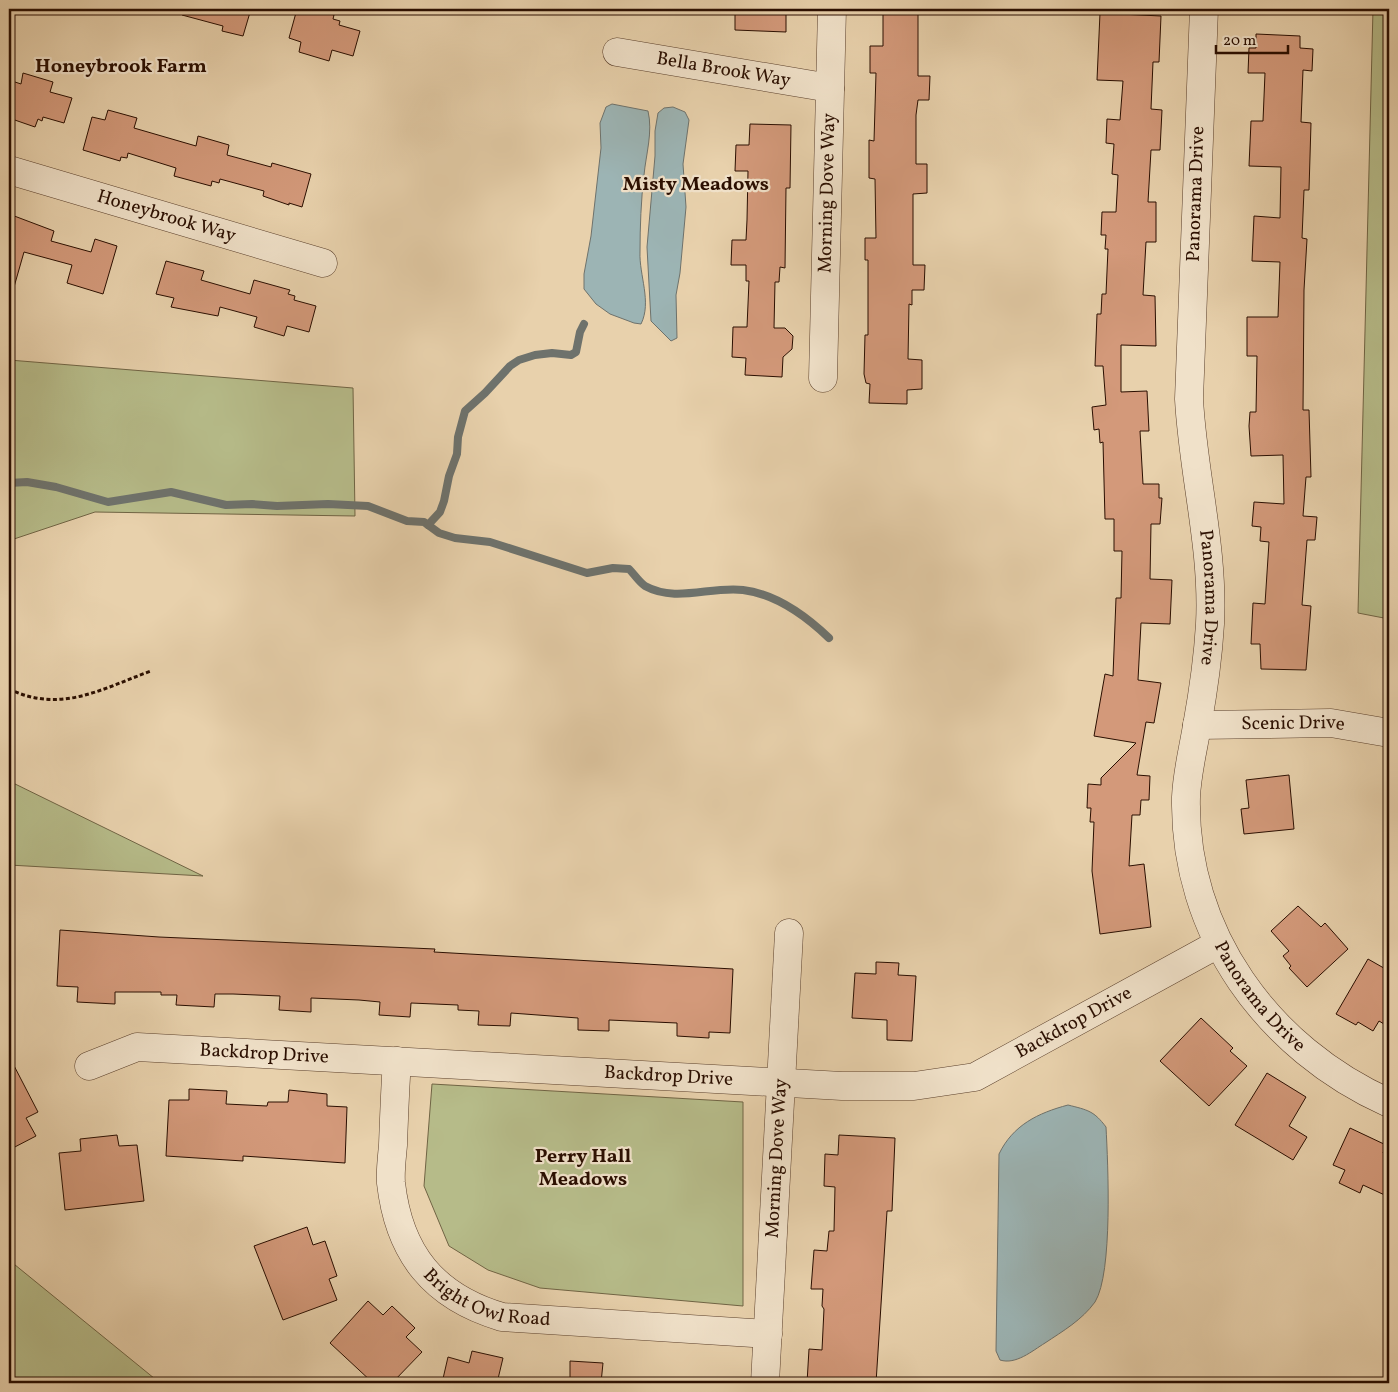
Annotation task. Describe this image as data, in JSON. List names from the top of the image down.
{
  "streets": {
    "street": [
      "Bella Brook Way",
      "Morning Dove Way",
      "Panorama Drive",
      "Honeybrook Way",
      "Scenic Drive",
      "Backdrop Drive",
      "Bright Owl Road"
    ]
  },
  "crossings": [
    ["Bella Brook Way", "Morning Dove Way"],
    ["Morning Dove Way", "Backdrop Drive"],
    ["Morning Dove Way", "Bright Owl Road"],
    ["Panorama Drive", "Scenic Drive"],
    ["Panorama Drive", "Backdrop Drive"],
    ["Backdrop Drive", "Bright Owl Road"]
  ],
  "districts": ["Honeybrook Farm", "Misty Meadows", "Perry Hall Meadows"],
  "scale_bar": "20 m"
}
